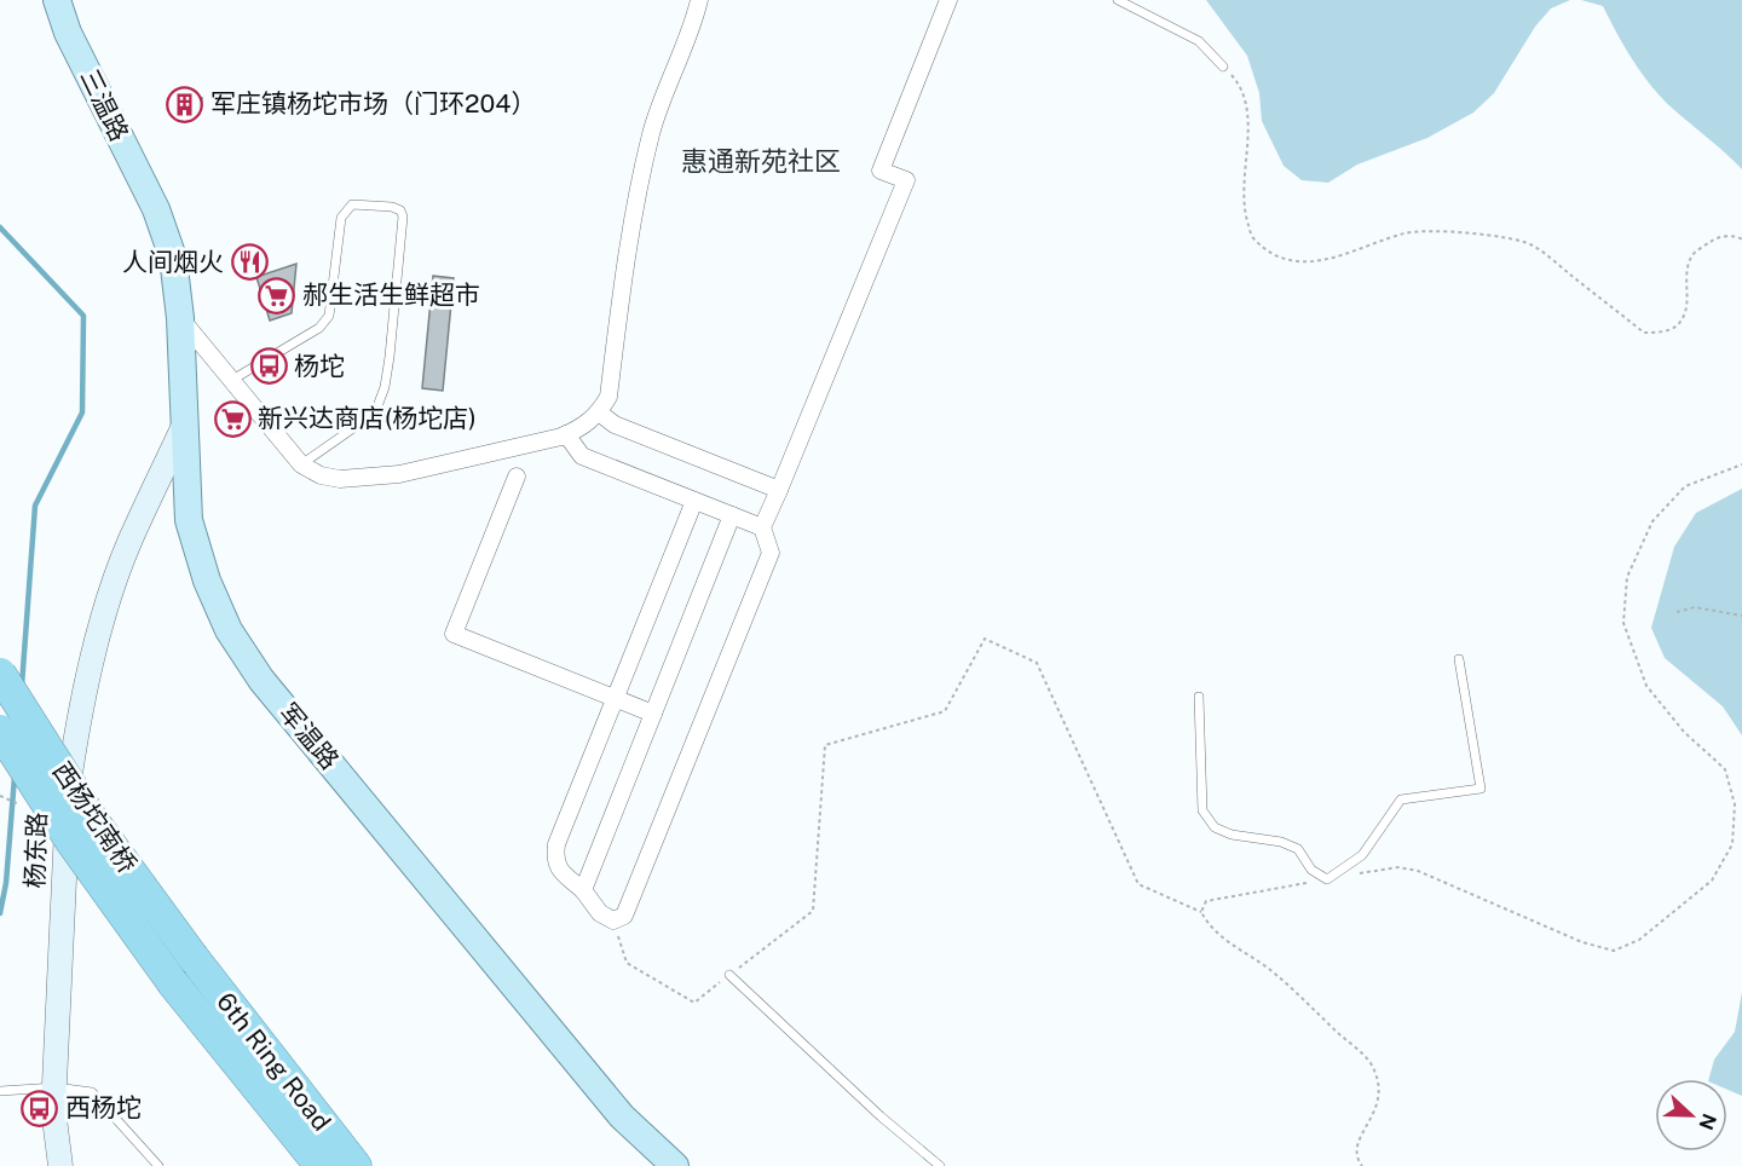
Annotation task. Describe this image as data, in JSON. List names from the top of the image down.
{
  "streets": {
    "highway": ["西杨坨南桥", "6th Ring Road"],
    "main road": ["三温路", "军温路"],
    "street": ["杨东路"]
  },
  "crossings": [
    ["三温路", "军温路"],
    ["军温路", "杨东路"],
    ["西杨坨南桥", "6th Ring Road"]
  ],
  "districts": ["惠通新苑社区"],
  "places": {
    "building": ["军庄镇杨坨市场（门环204）"],
    "restaurant": ["人间烟火"],
    "supermarket": ["郝生活生鲜超市", "新兴达商店(杨坨店)"],
    "bus stop": ["杨坨", "西杨坨"]
  },
  "north": "right"
}
